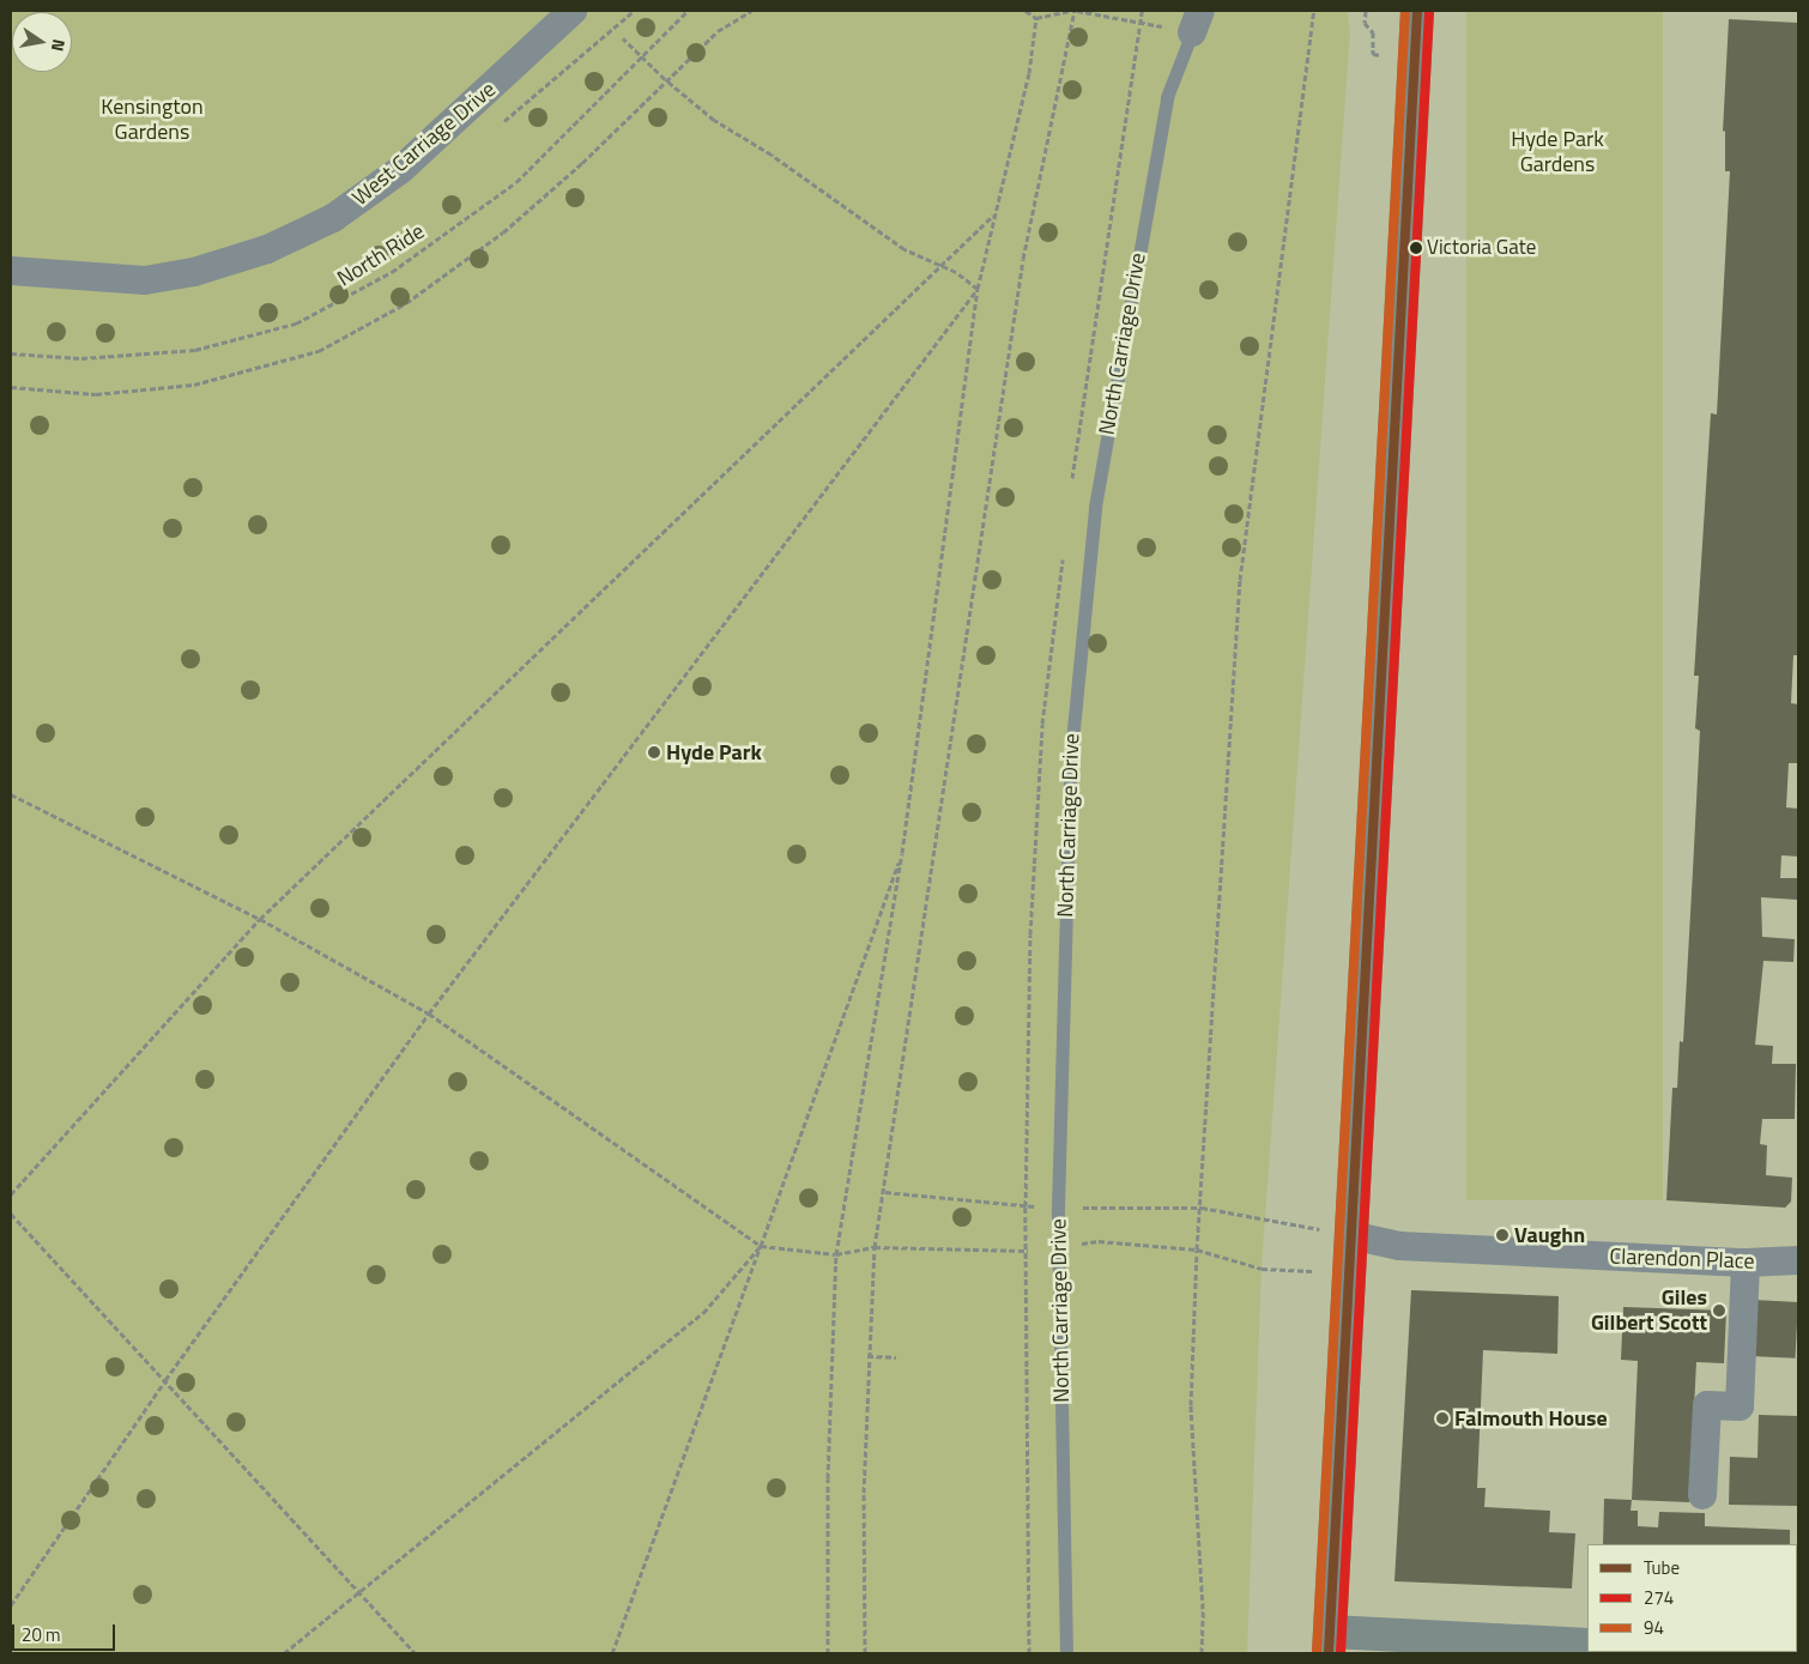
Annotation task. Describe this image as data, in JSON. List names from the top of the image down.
{
  "streets": {
    "street": ["West Carriage Drive", "Clarendon Place"],
    "lane": ["North Carriage Drive"],
    "path": ["North Ride"]
  },
  "parks": ["Kensington Gardens", "Hyde Park Gardens"],
  "places": [
    "Victoria Gate",
    "Hyde Park",
    "Vaughn",
    "Giles Gilbert Scott",
    "Falmouth House"
  ],
  "lines": ["transit line Tube", "transit line 94", "transit line 274"],
  "legend": ["Tube", "274", "94"],
  "scale_bar": "20 m",
  "north": "right"
}
